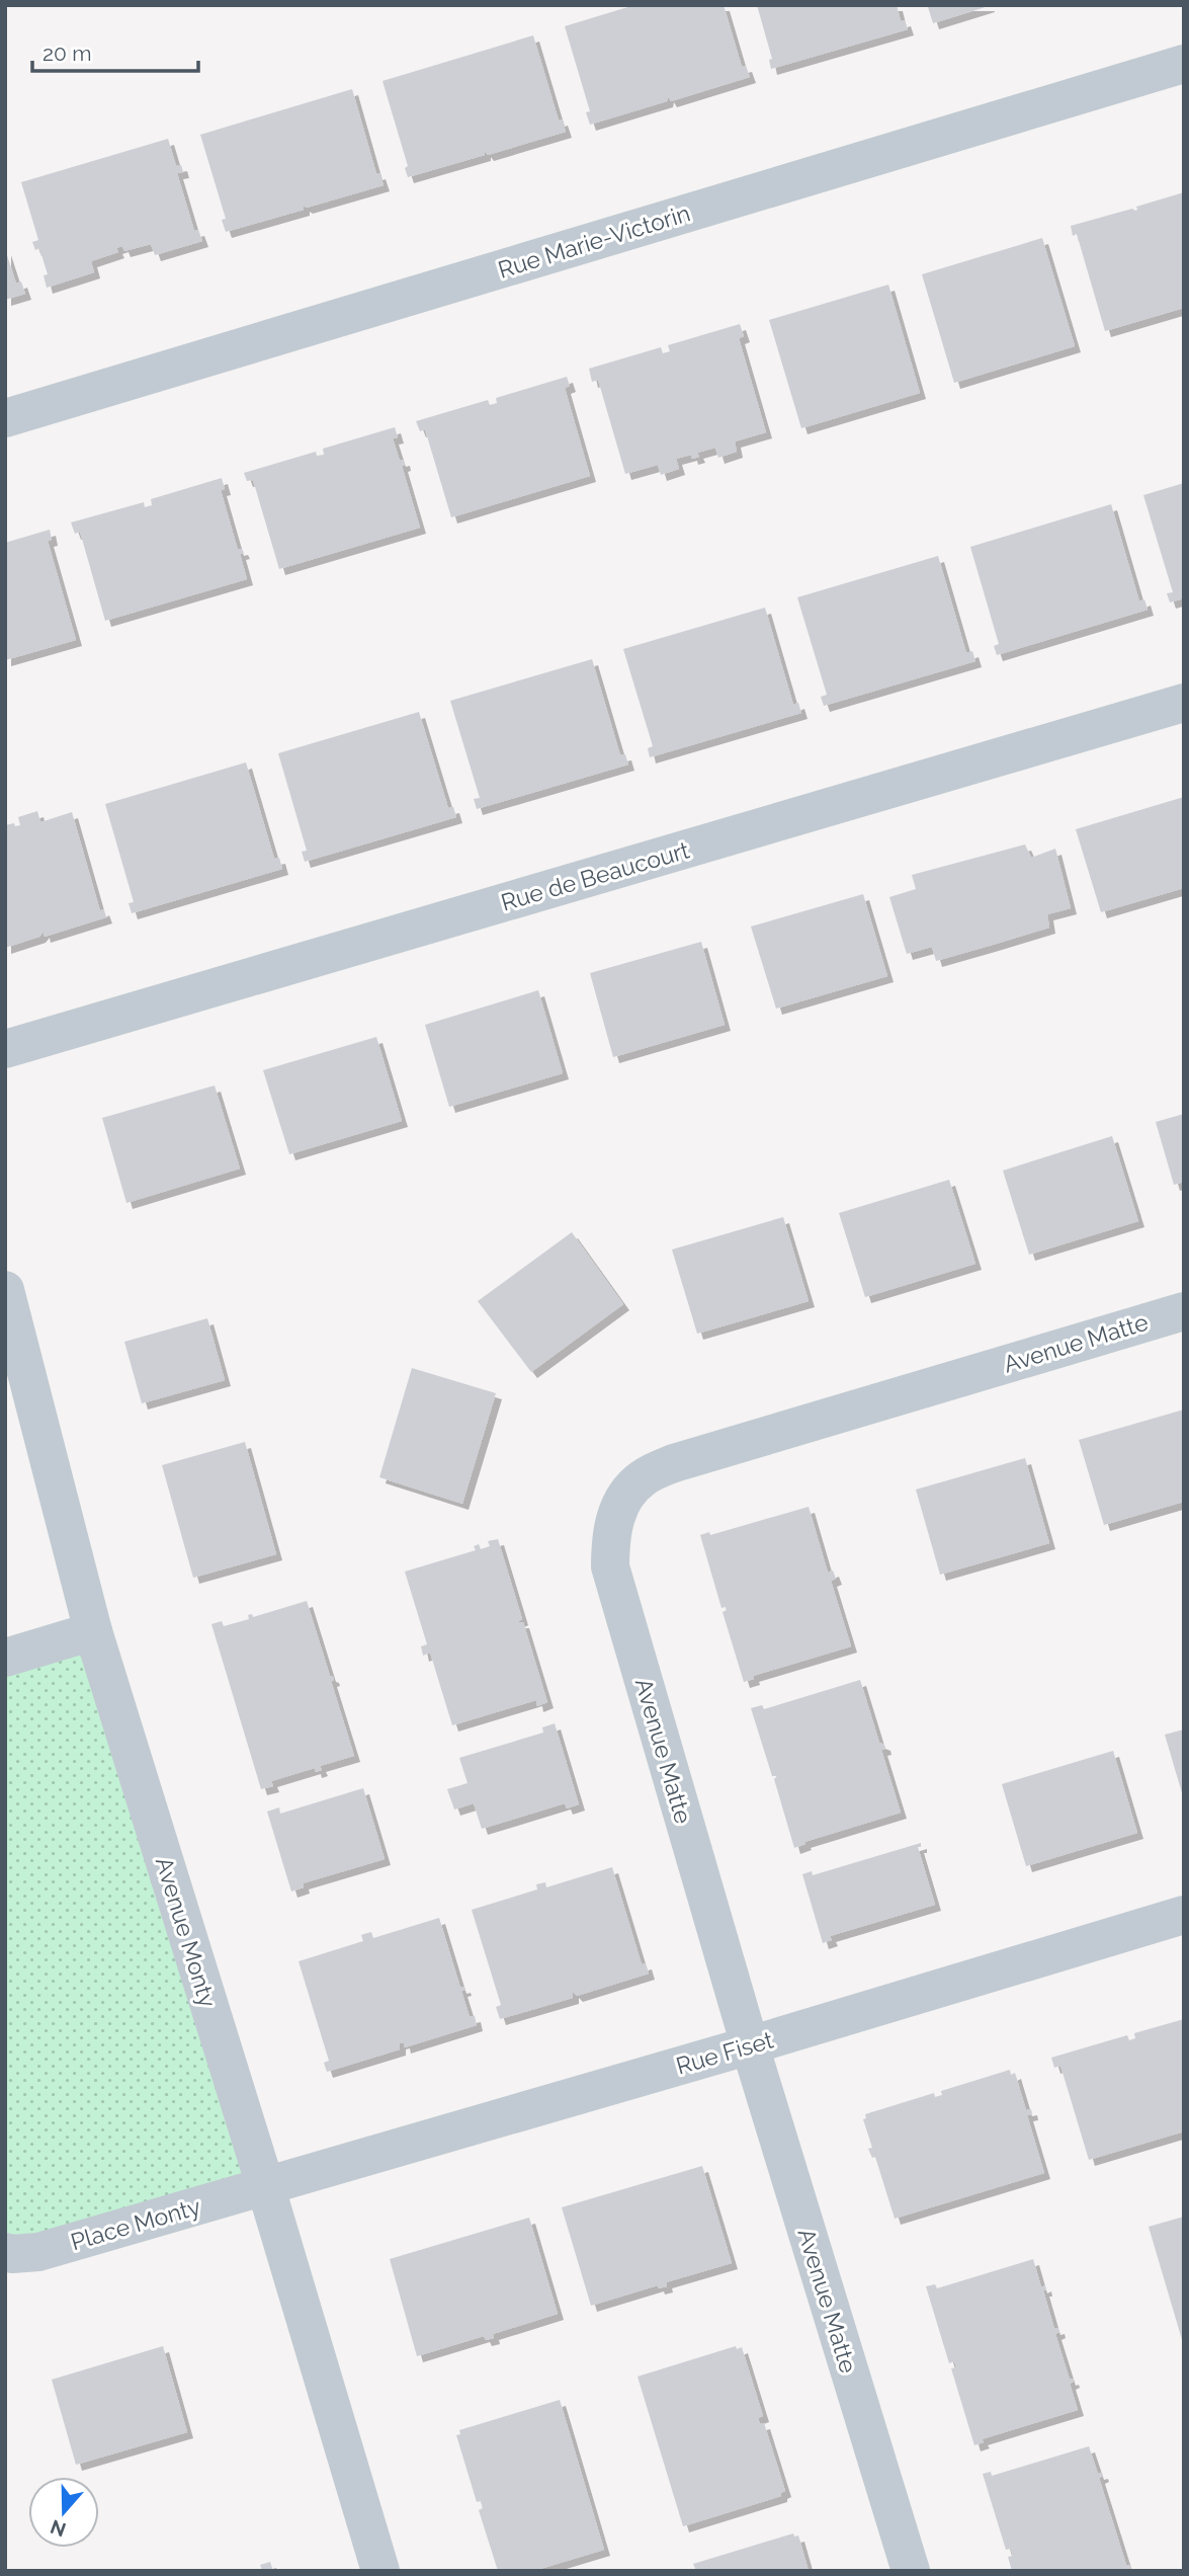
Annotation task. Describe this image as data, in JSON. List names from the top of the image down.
{
  "streets": {
    "street": [
      "Rue Marie-Victorin",
      "Rue de Beaucourt",
      "Avenue Matte",
      "Avenue Monty",
      "Rue Fiset",
      "Place Monty"
    ]
  },
  "crossings": [
    ["Avenue Matte", "Rue Fiset"],
    ["Avenue Monty", "Rue Fiset"],
    ["Avenue Monty", "Place Monty"],
    ["Rue Fiset", "Place Monty"]
  ],
  "scale_bar": "20 m",
  "north": "bottom"
}
